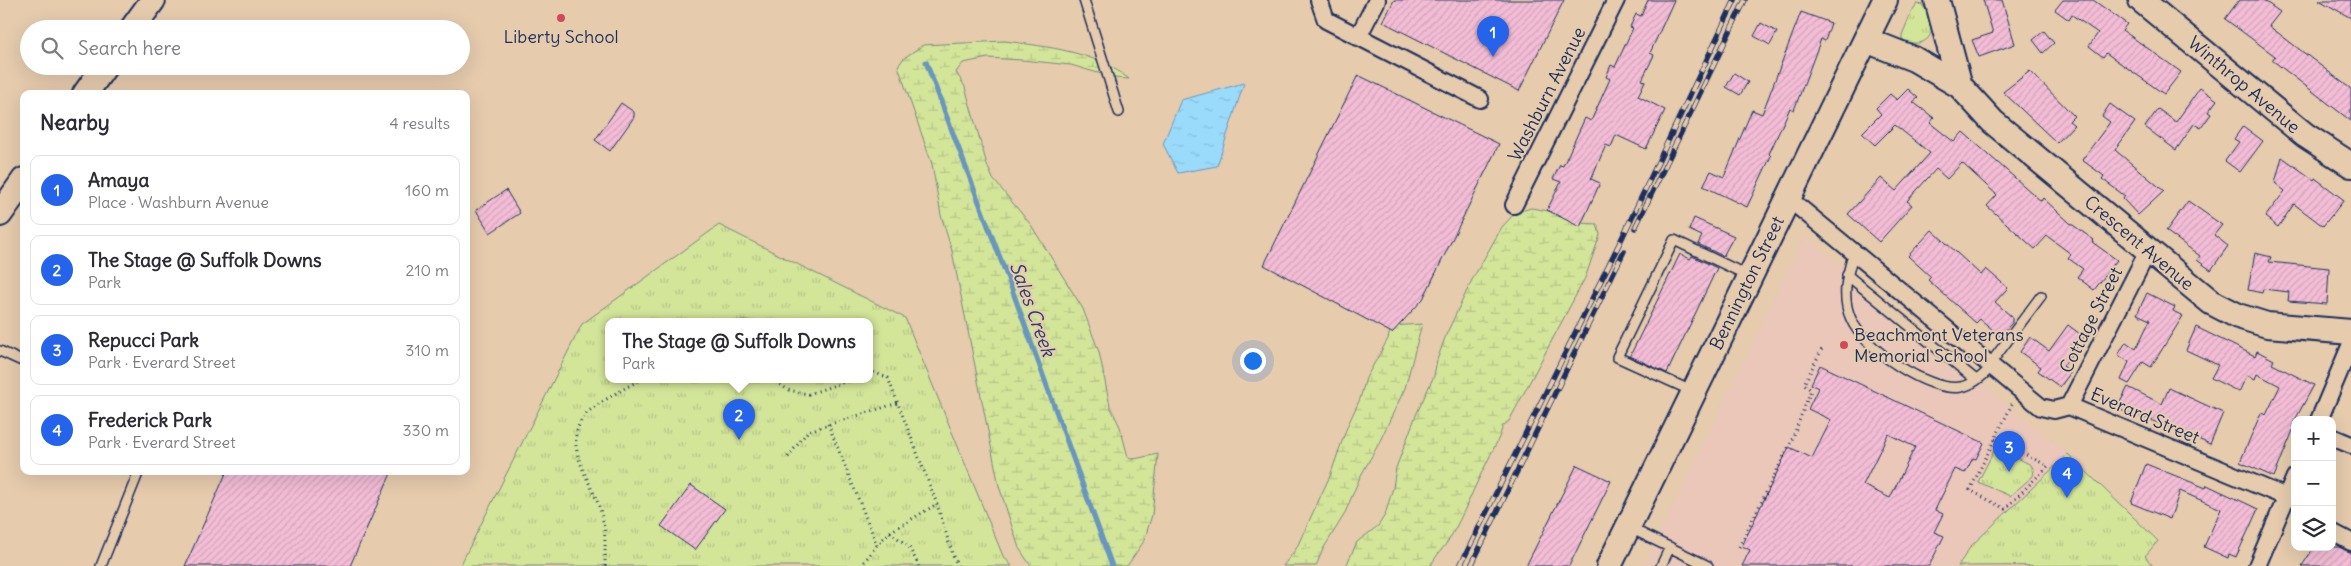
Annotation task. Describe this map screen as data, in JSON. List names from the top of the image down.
{
  "streets": {
    "street": [
      "Winthrop Avenue",
      "Washburn Avenue",
      "Crescent Avenue",
      "Bennington Street",
      "Cottage Street",
      "Everard Street"
    ]
  },
  "crossings": [
    ["Crescent Avenue", "Bennington Street"],
    ["Crescent Avenue", "Cottage Street"],
    ["Bennington Street", "Everard Street"],
    ["Cottage Street", "Everard Street"]
  ],
  "water": ["Sales Creek"],
  "places": ["Liberty School", "Beachmont Veterans Memorial School"],
  "page": {
    "pins": [
      "1",
      "2",
      "3",
      "4"
    ],
    "search": "Search here",
    "heading": ["Nearby", "4 results"],
    "list": [
      {
        "mark": "1",
        "name": "Amaya",
        "note": "Place · Washburn Avenue",
        "value": "160 m"
      },
      {
        "mark": "2",
        "name": "The Stage @ Suffolk Downs",
        "note": "Park",
        "value": "210 m"
      },
      {
        "mark": "3",
        "name": "Repucci Park",
        "note": "Park · Everard Street",
        "value": "310 m"
      },
      {
        "mark": "4",
        "name": "Frederick Park",
        "note": "Park · Everard Street",
        "value": "330 m"
      }
    ],
    "popup": ["The Stage @ Suffolk Downs", "Park"],
    "map_buttons": ["+", "−"]
  }
}
